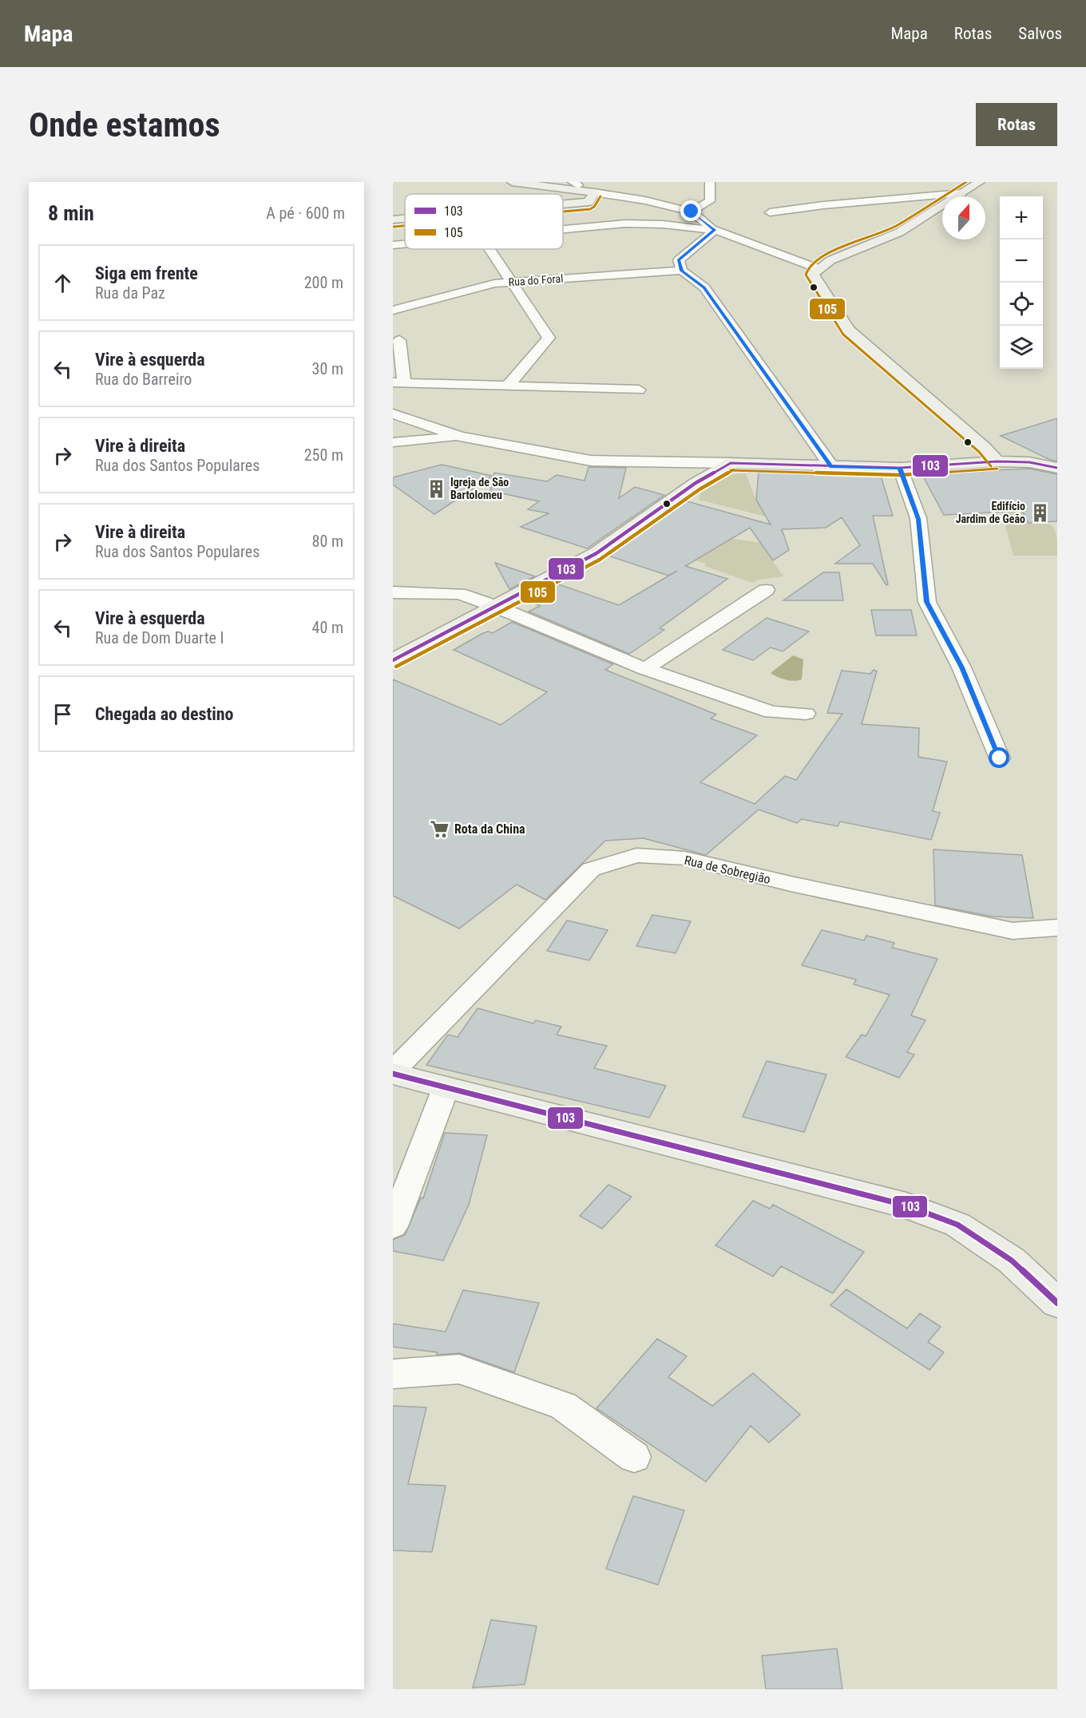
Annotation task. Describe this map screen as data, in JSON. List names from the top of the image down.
{
  "streets": {
    "street": ["Rua do Foral", "Rua de Sobregião"]
  },
  "places": {
    "building": ["Igreja de São Bartolomeu", "Edifício Jardim de Geão"],
    "supermarket": ["Rota da China"]
  },
  "lines": ["transit line 105", "transit line 103"],
  "legend": ["103", "105"],
  "north": "top",
  "page": {
    "header": "Mapa",
    "nav": ["Mapa", "Rotas", "Salvos"],
    "buttons": "Rotas",
    "title": "Onde estamos",
    "heading": ["8 min", "A pé · 600 m"],
    "map_buttons": ["+", "−"],
    "list": [
      ["Siga em frente", "Rua da Paz", "200 m"],
      ["Vire à esquerda", "Rua do Barreiro", "30 m"],
      ["Vire à direita", "Rua dos Santos Populares", "250 m"],
      ["Vire à direita", "Rua dos Santos Populares", "80 m"],
      ["Vire à esquerda", "Rua de Dom Duarte I", "40 m"],
      "Chegada ao destino"
    ]
  }
}
